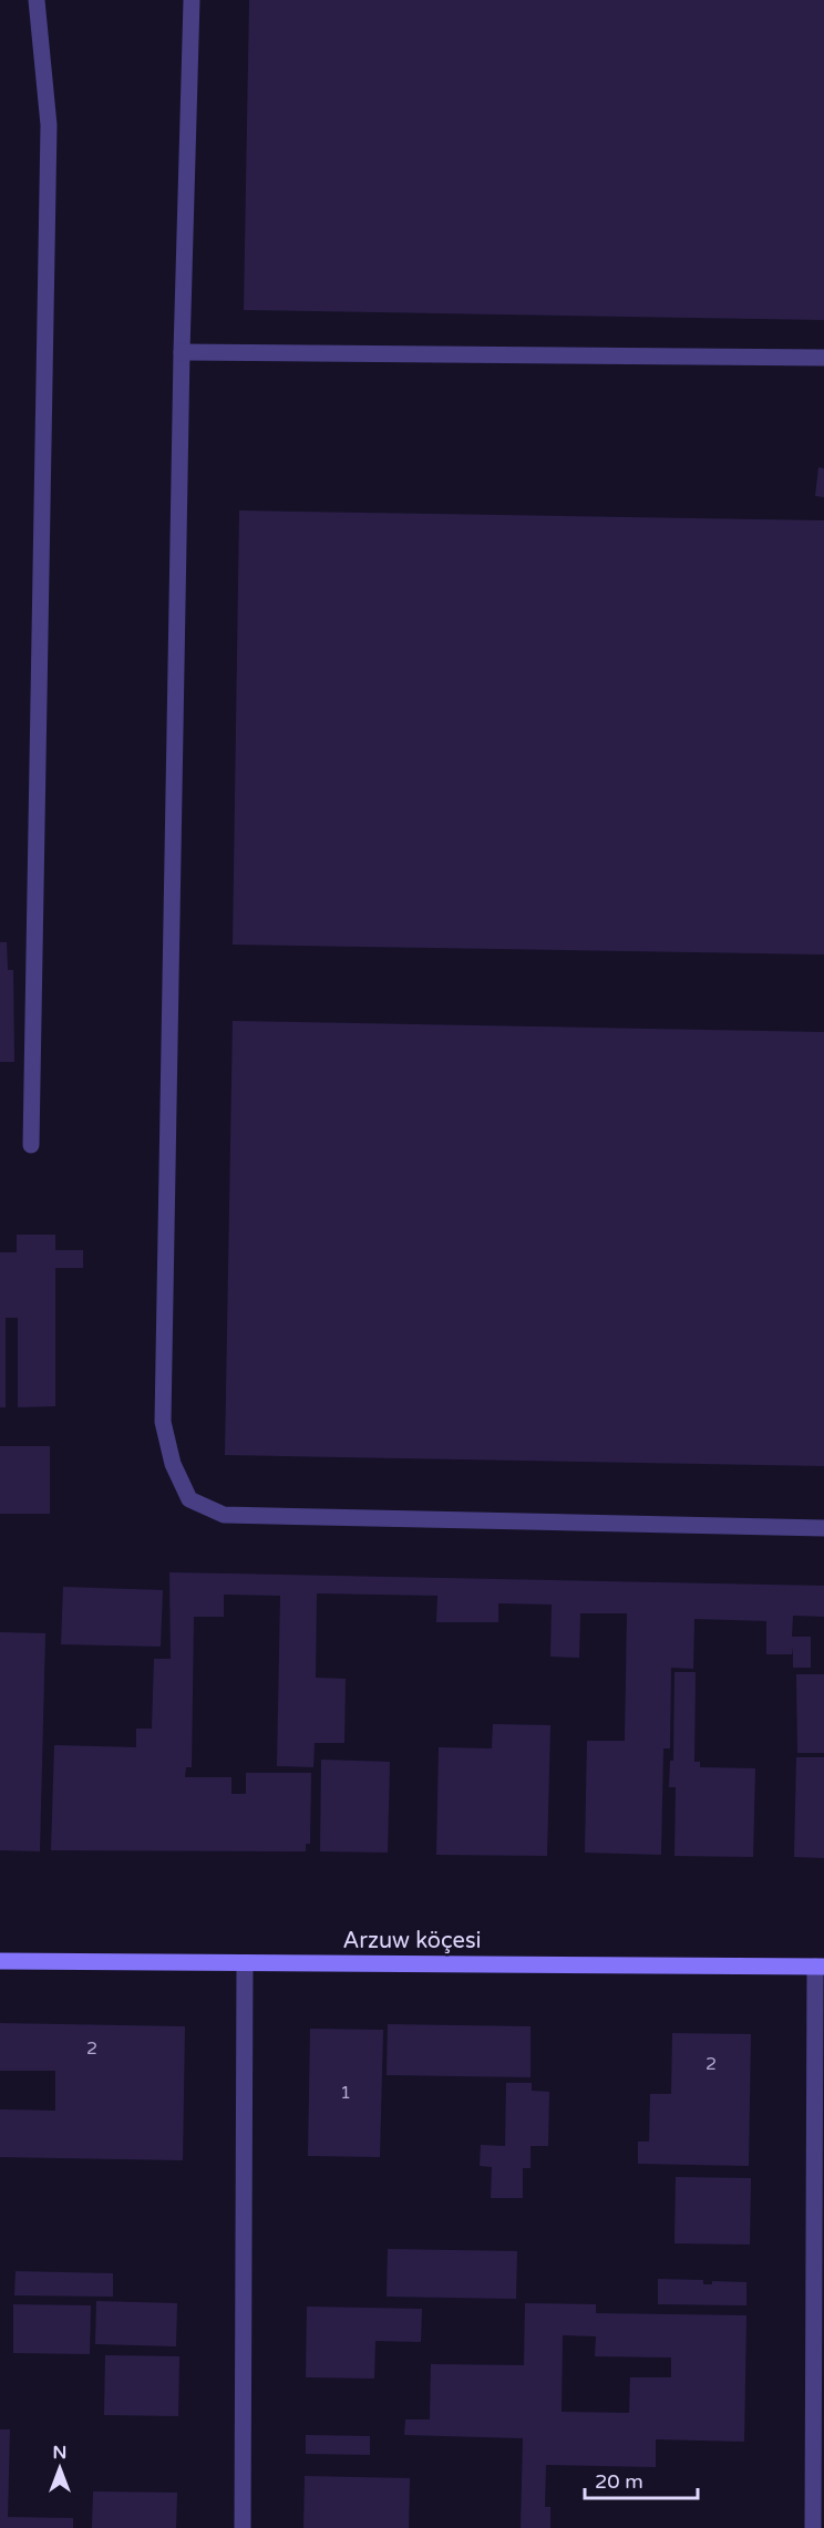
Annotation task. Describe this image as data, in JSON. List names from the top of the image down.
{
  "streets": {
    "street": ["Arzuw köçesi"]
  },
  "house_numbers": ["2", "2", "1"],
  "scale_bar": "20 m",
  "north": "top"
}
